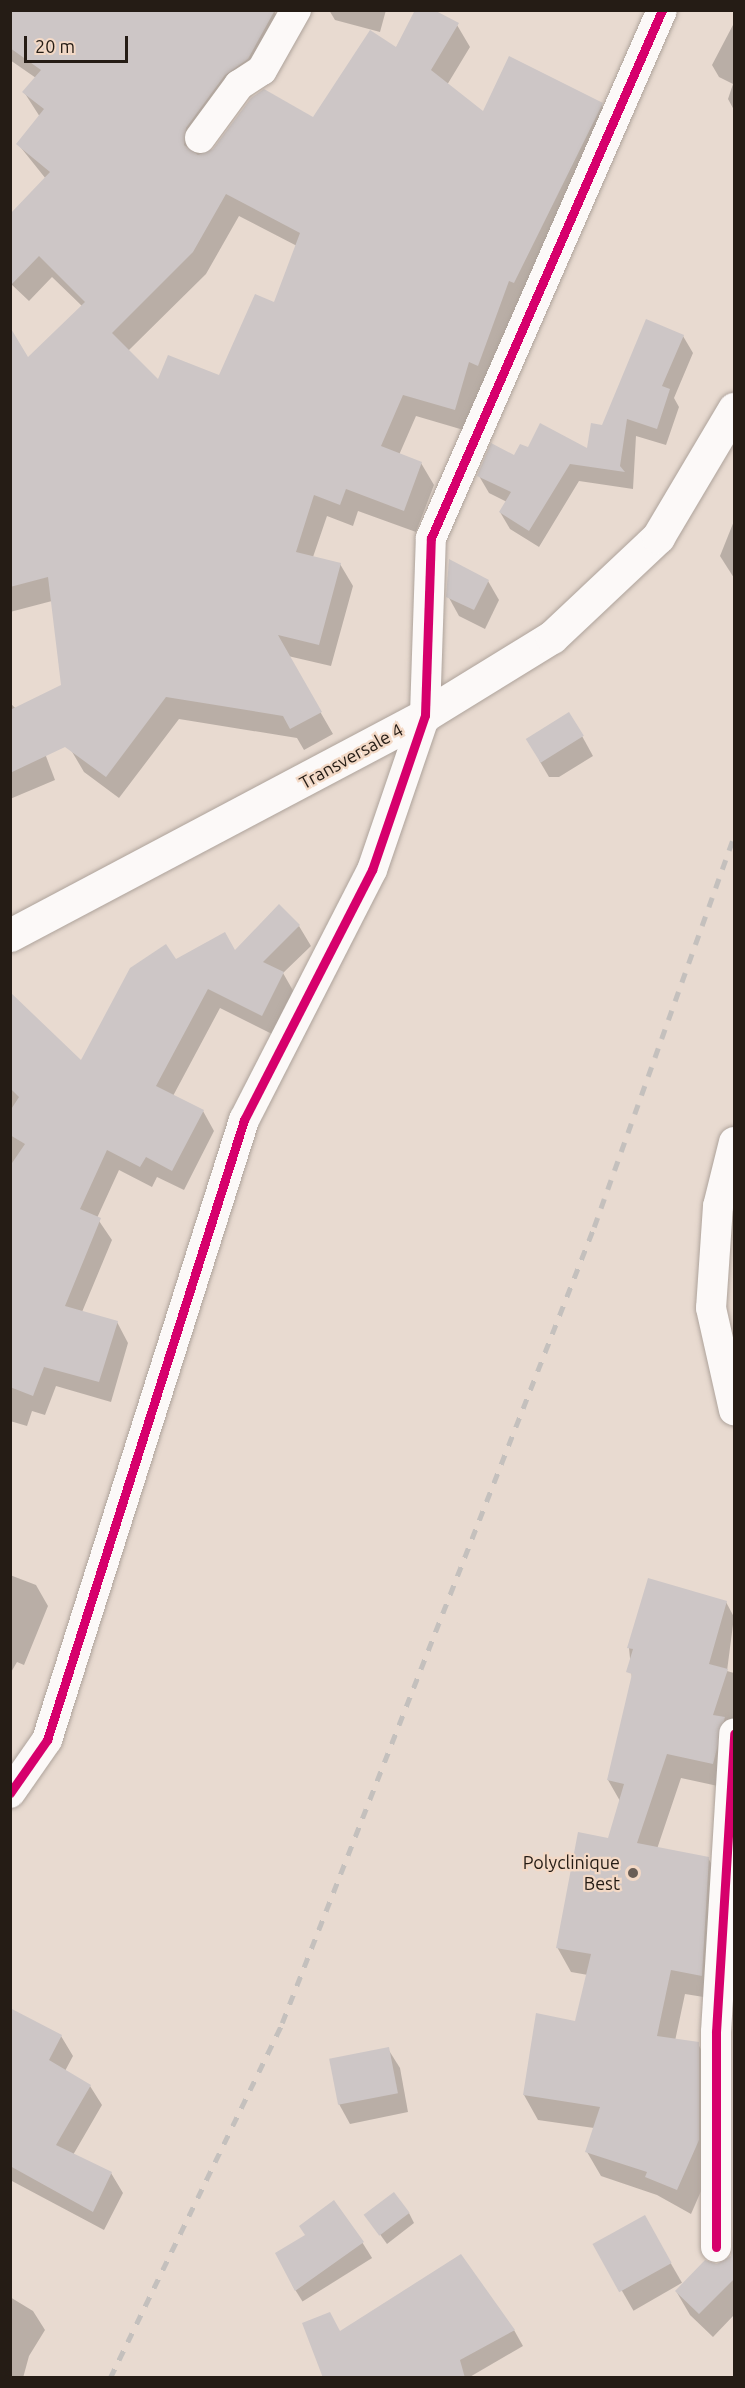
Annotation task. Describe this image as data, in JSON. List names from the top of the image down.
{
  "streets": {
    "main road": ["Transversale 4"]
  },
  "places": ["Polyclinique Best"],
  "scale_bar": "20 m"
}
